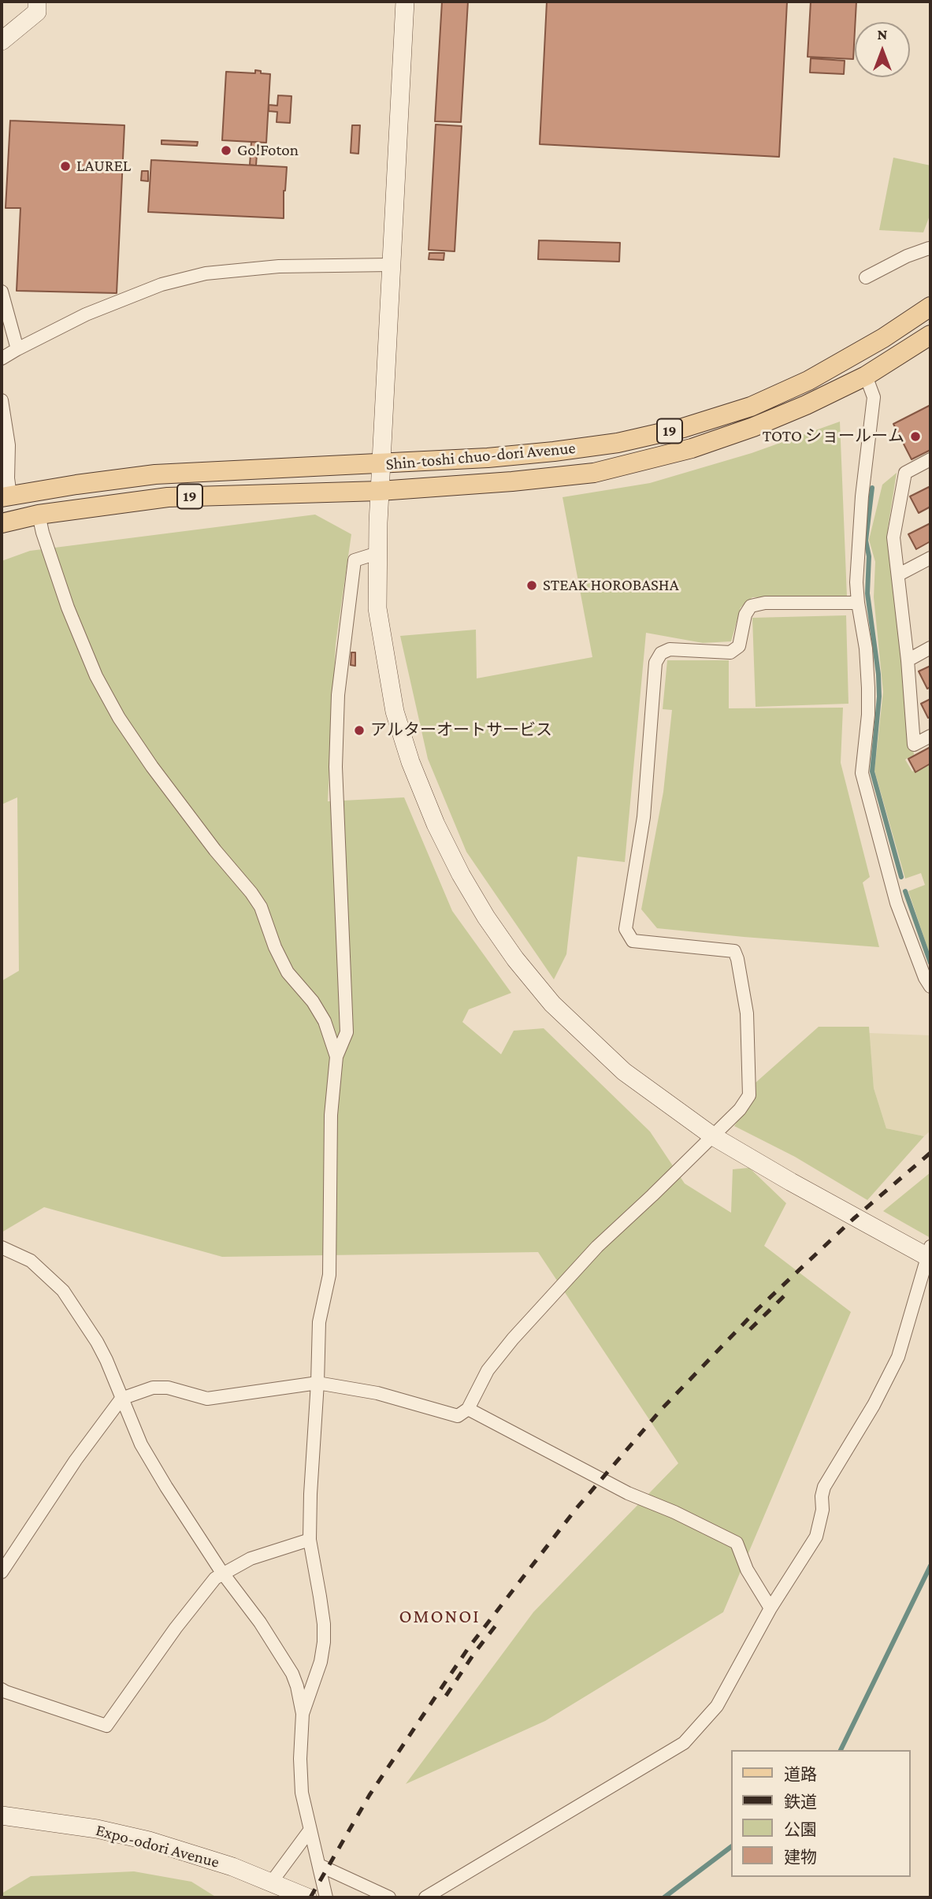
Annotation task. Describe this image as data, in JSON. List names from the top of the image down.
{
  "streets": {
    "main road": ["19", "Shin-toshi chuo-dori Avenue"],
    "street": ["Expo-odori Avenue"]
  },
  "districts": ["OMONOI"],
  "places": [
    "Go!Foton",
    "LAUREL",
    "TOTO ショールーム",
    "STEAK HOROBASHA",
    "アルターオートサービス"
  ],
  "legend": [
    "道路",
    "鉄道",
    "公園",
    "建物"
  ],
  "north": "top"
}
